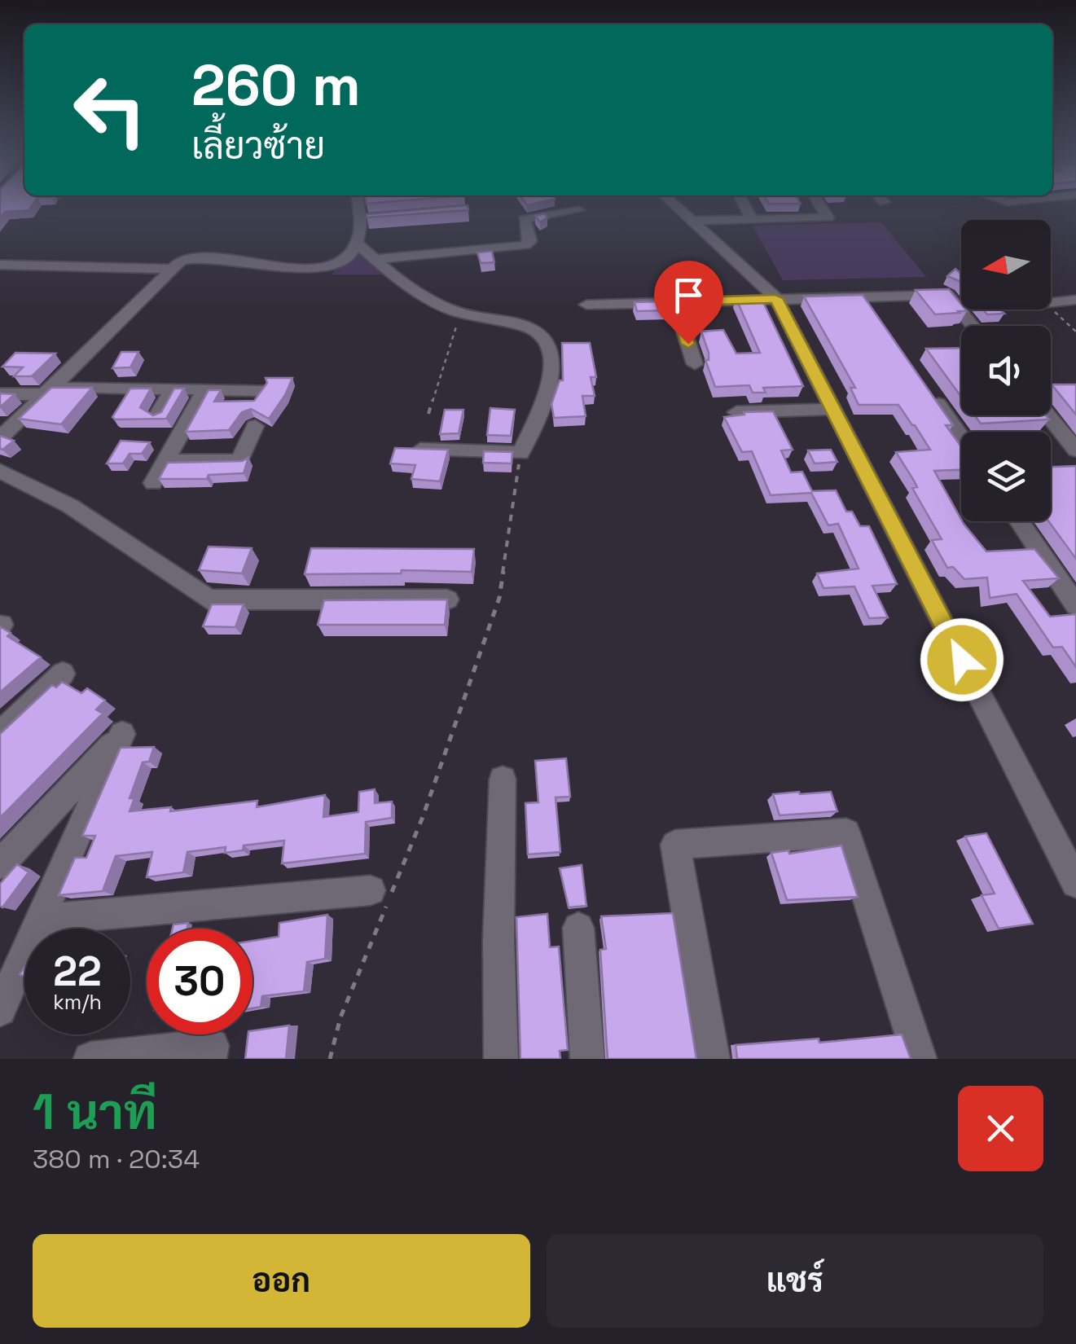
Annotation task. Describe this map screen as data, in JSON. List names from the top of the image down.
{
  "north": "left",
  "page": {
    "turn": ["260 m", "เลี้ยวซ้าย"],
    "speed": "22 km/h",
    "limit": "30",
    "heading": ["1 นาที", "380 m · 20:34"],
    "buttons": ["ออก", "แชร์"]
  }
}
